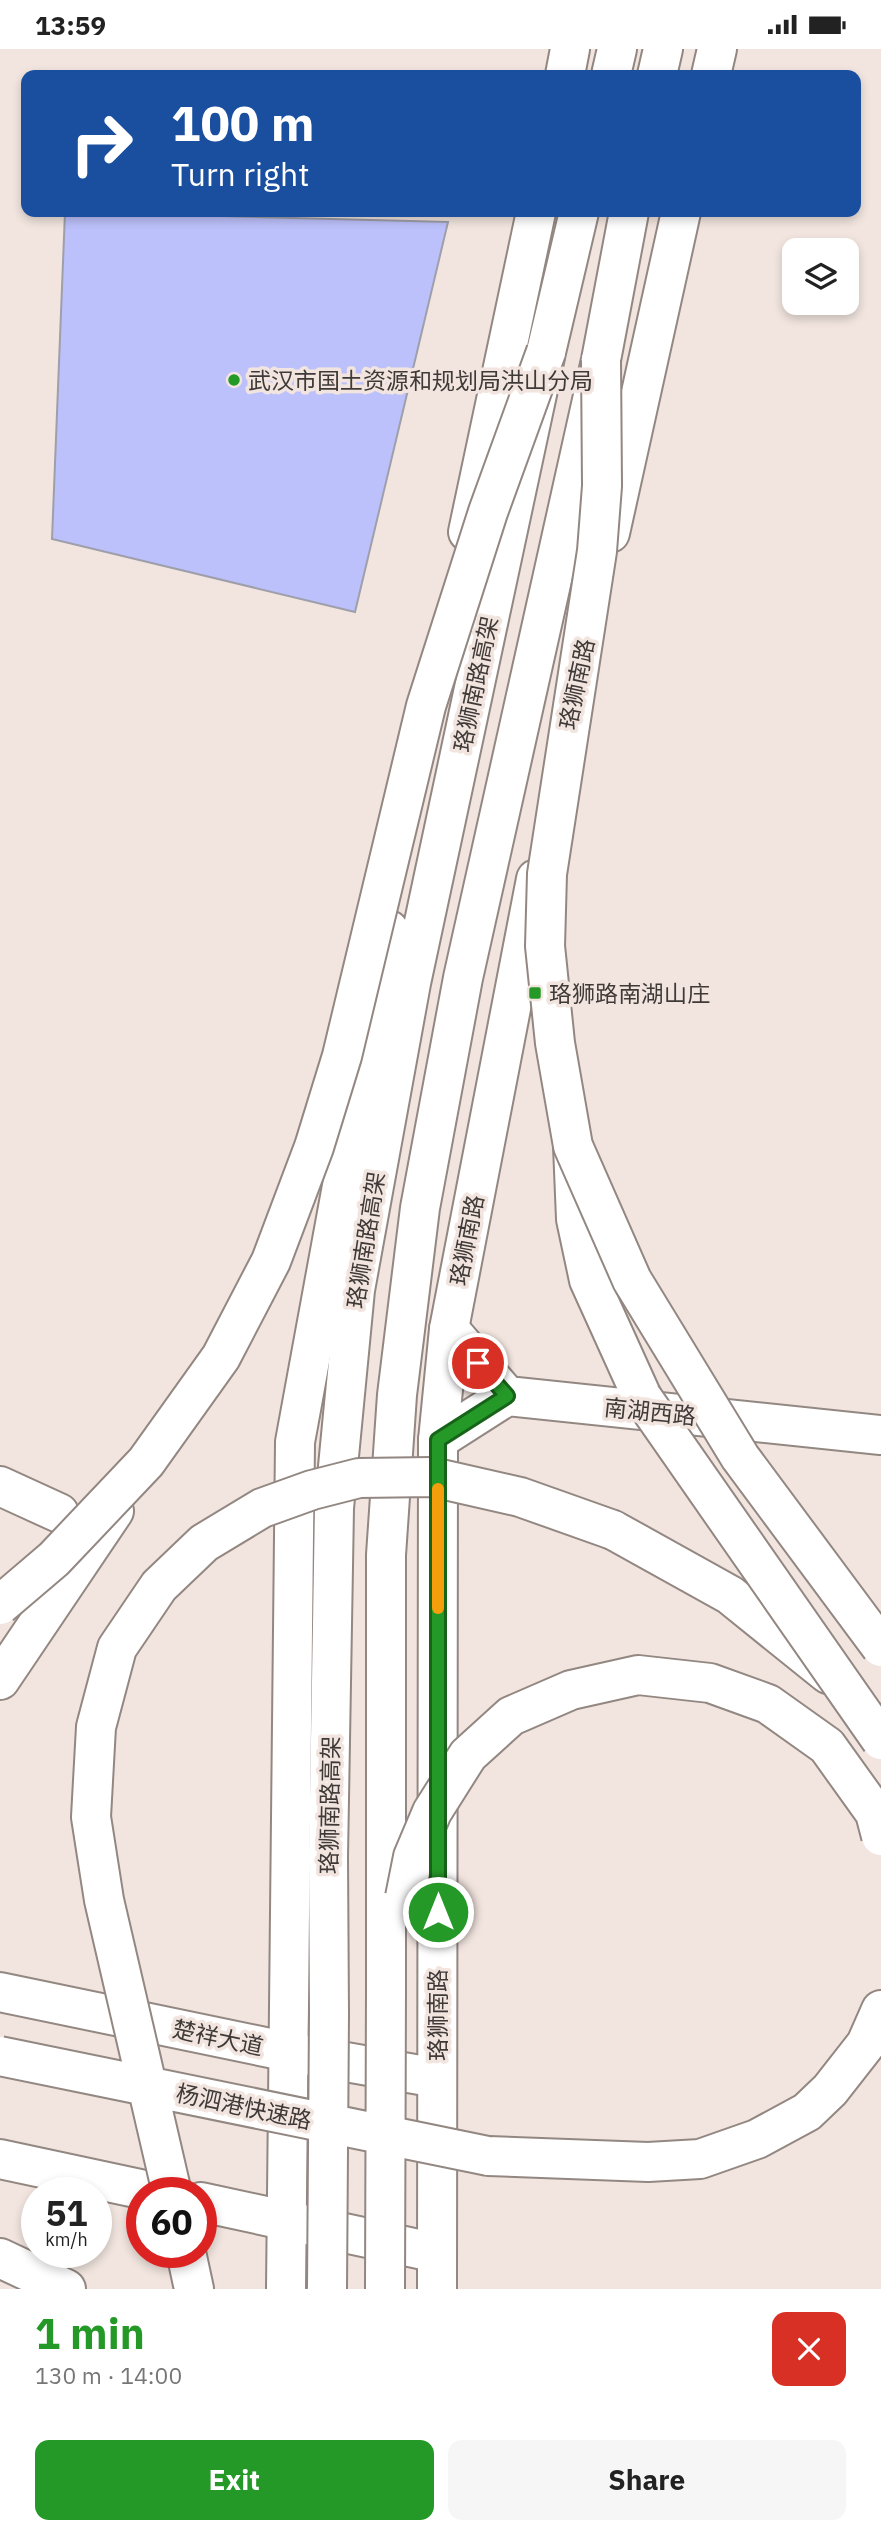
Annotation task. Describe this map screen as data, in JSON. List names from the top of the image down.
{
  "streets": {
    "main road": [
      "珞狮南路高架",
      "珞狮南路",
      "南湖西路",
      "楚祥大道",
      "杨泗港快速路"
    ]
  },
  "crossings": [
    ["珞狮南路", "楚祥大道"]
  ],
  "places": {
    "other": ["武汉市国土资源和规划局洪山分局"],
    "transit": ["珞狮路南湖山庄"]
  },
  "page": {
    "status": "13:59",
    "turn": ["100 m", "Turn right"],
    "speed": "51 km/h",
    "limit": "60",
    "heading": ["1 min", "130 m · 14:00"],
    "buttons": ["Exit", "Share"]
  }
}
